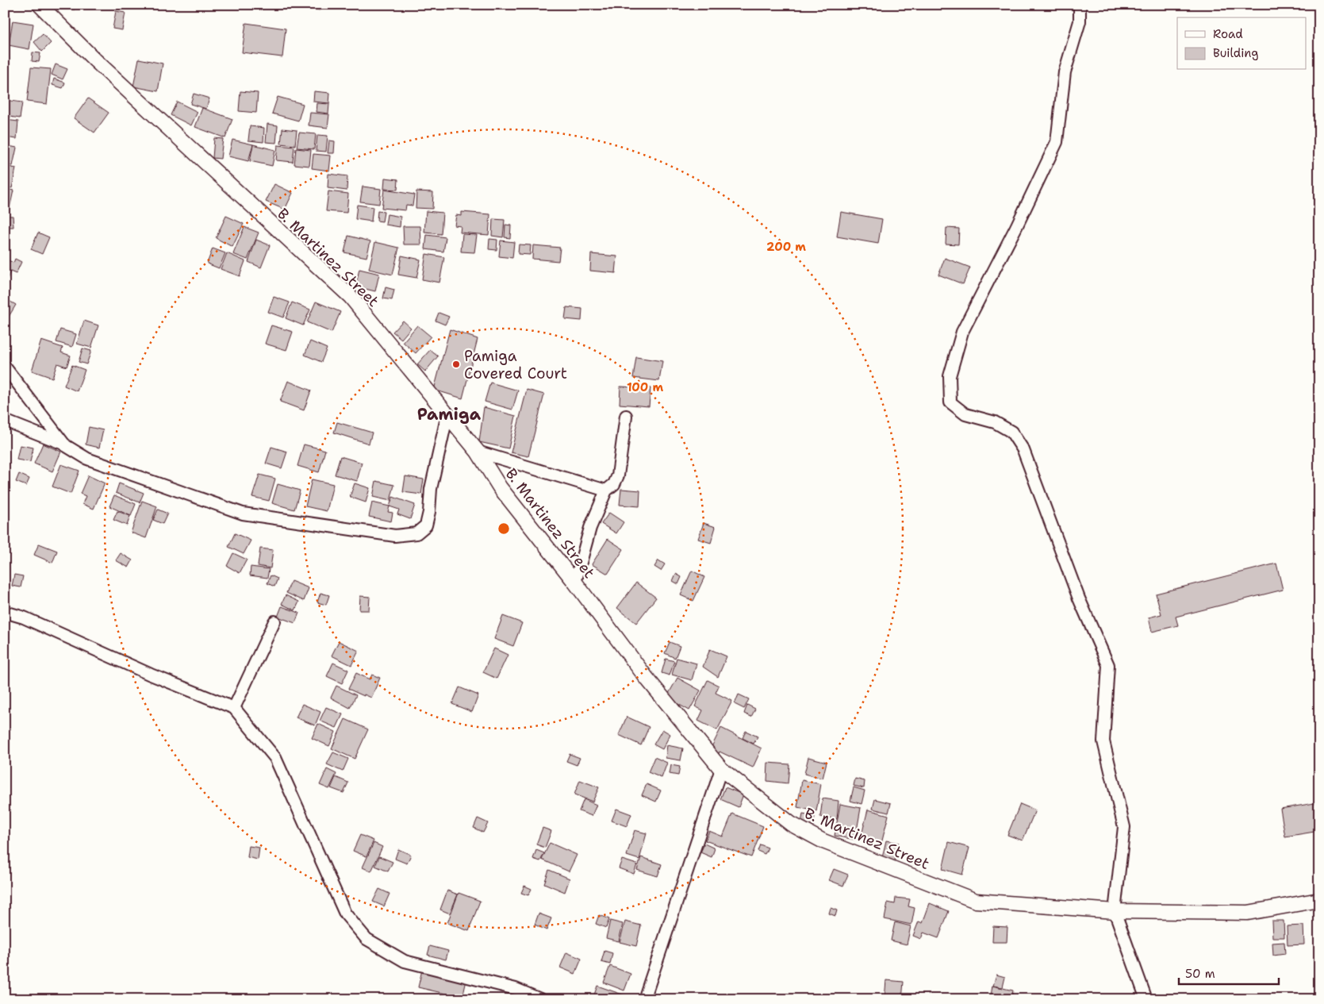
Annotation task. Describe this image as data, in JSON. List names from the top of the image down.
{
  "streets": {
    "street": ["B. Martinez Street"]
  },
  "districts": ["Pamiga"],
  "places": ["Pamiga Covered Court"],
  "legend": ["Road", "Building"],
  "scale_bar": "50 m",
  "rings": ["200 m", "100 m"]
}
